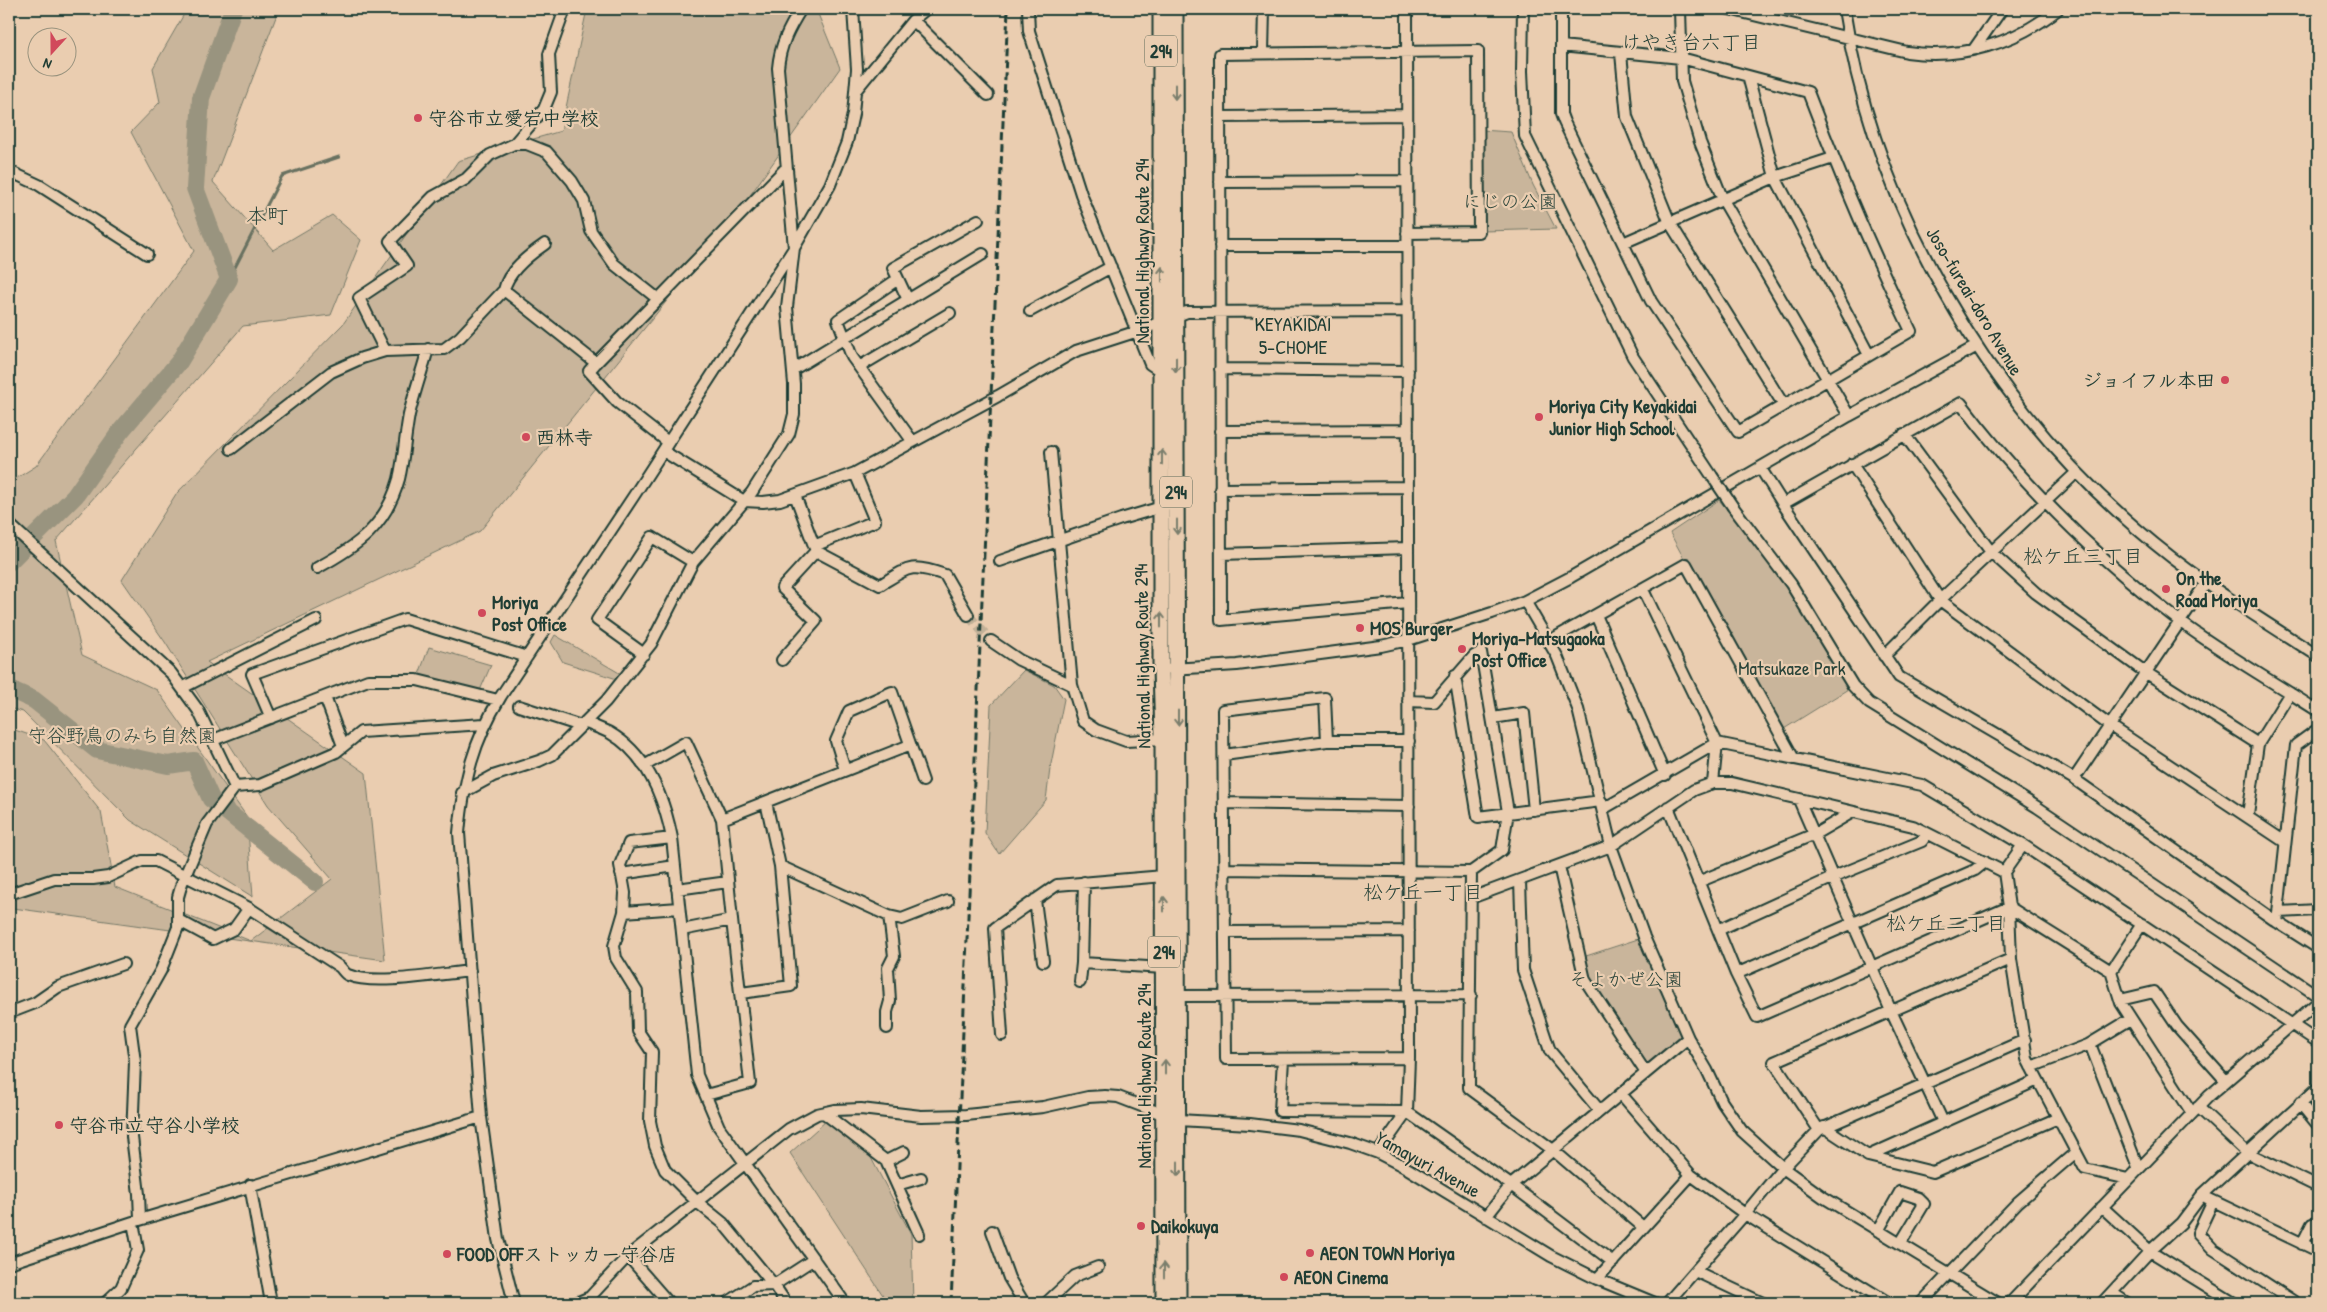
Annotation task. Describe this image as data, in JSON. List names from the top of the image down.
{
  "streets": {
    "highway": ["294", "National Highway Route 294"],
    "street": ["Joso-fureai-doro Avenue", "Yamayuri Avenue"]
  },
  "crossings": [
    ["National Highway Route 294", "Yamayuri Avenue"]
  ],
  "districts": [
    "けやき台六丁目",
    "本町",
    "KEYAKIDAI 5-CHOME",
    "松ケ丘三丁目",
    "松ケ丘一丁目",
    "松ケ丘二丁目"
  ],
  "parks": [
    "にじの公園",
    "Matsukaze Park",
    "守谷野鳥のみち自然園",
    "そよかぜ公園"
  ],
  "places": [
    "守谷市立愛宕中学校",
    "ジョイフル本田",
    "Moriya City Keyakidai Junior High School",
    "西林寺",
    "On the Road Moriya",
    "Moriya Post Office",
    "MOS Burger",
    "Moriya-Matsugaoka Post Office",
    "守谷市立守谷小学校",
    "Daikokuya",
    "AEON TOWN Moriya",
    "FOOD OFFストッカー守谷店",
    "AEON Cinema"
  ],
  "north": "bottom"
}
